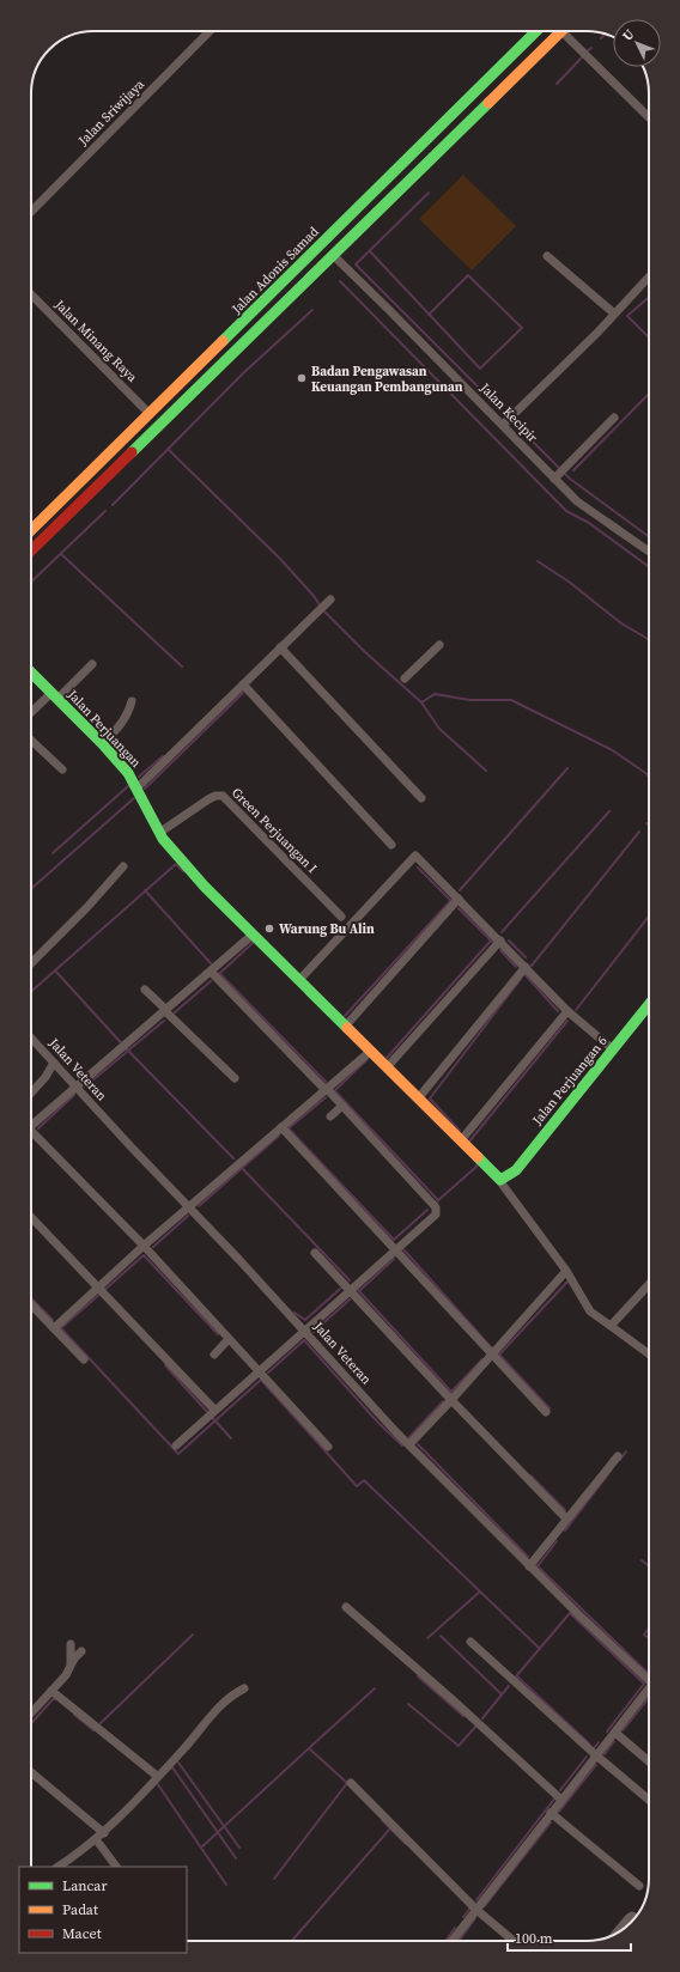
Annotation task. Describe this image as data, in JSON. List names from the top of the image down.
{
  "streets": {
    "main road": ["Jalan Adonis Samad", "Jalan Perjuangan", "Jalan Perjuangan 6"],
    "street": [
      "Jalan Sriwijaya",
      "Jalan Minang Raya",
      "Jalan Kecipir",
      "Green Perjuangan I",
      "Jalan Veteran"
    ]
  },
  "crossings": [
    ["Jalan Adonis Samad", "Jalan Minang Raya"],
    ["Jalan Perjuangan", "Green Perjuangan I"],
    ["Jalan Perjuangan", "Jalan Perjuangan 6"]
  ],
  "places": ["Badan Pengawasan Keuangan Pembangunan", "Warung Bu Alin"],
  "legend": ["Lancar", "Padat", "Macet"],
  "scale_bar": "100 m",
  "north": "top left"
}
